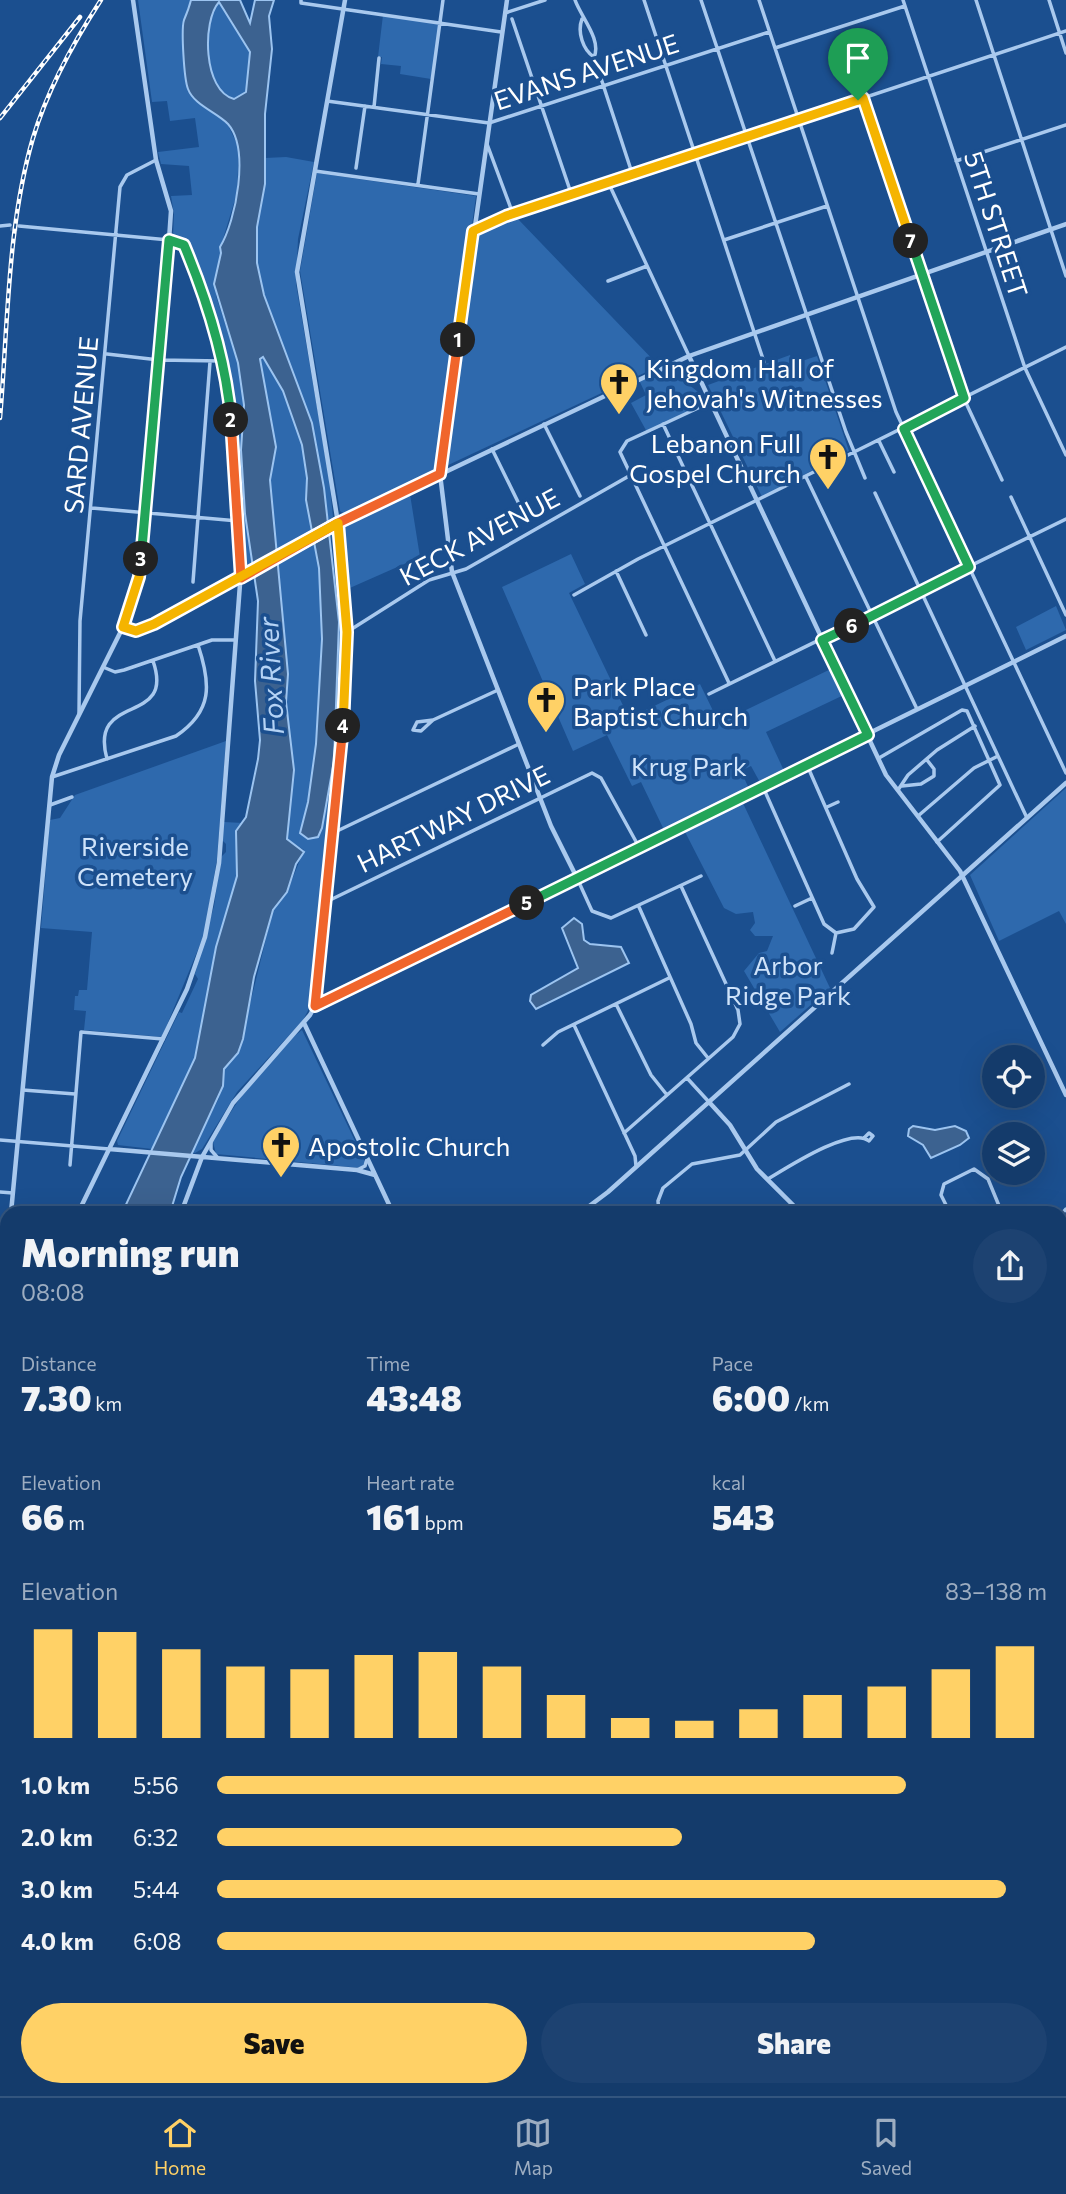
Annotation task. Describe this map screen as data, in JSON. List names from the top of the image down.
{
  "streets": {
    "street": [
      "EVANS AVENUE",
      "5TH STREET",
      "SARD AVENUE",
      "KECK AVENUE",
      "HARTWAY DRIVE"
    ]
  },
  "water": ["Fox River"],
  "parks": ["Krug Park", "Riverside Cemetery", "Arbor Ridge Park"],
  "places": {
    "church": [
      "Kingdom Hall of Jehovah's Witnesses",
      "Lebanon Full Gospel Church",
      "Park Place Baptist Church",
      "Apostolic Church"
    ]
  },
  "page": {
    "pins": [
      "7",
      "1",
      "2",
      "3",
      "6",
      "4",
      "5"
    ],
    "heading": ["Morning run", "08:08"],
    "stats": [
      ["Distance", "7.30 km"],
      ["Time", "43:48"],
      ["Pace", "6:00 /km"],
      ["Elevation", "66 m"],
      ["Heart rate", "161 bpm"],
      ["kcal", "543"]
    ],
    "chart": ["Elevation", "83–138 m"],
    "list": [
      {
        "name": "1.0 km",
        "note": "5:56"
      },
      {
        "name": "2.0 km",
        "note": "6:32"
      },
      {
        "name": "3.0 km",
        "note": "5:44"
      },
      {
        "name": "4.0 km",
        "note": "6:08"
      }
    ],
    "buttons": ["Save", "Share"],
    "tabs": ["Home", "Map", "Saved"]
  }
}
